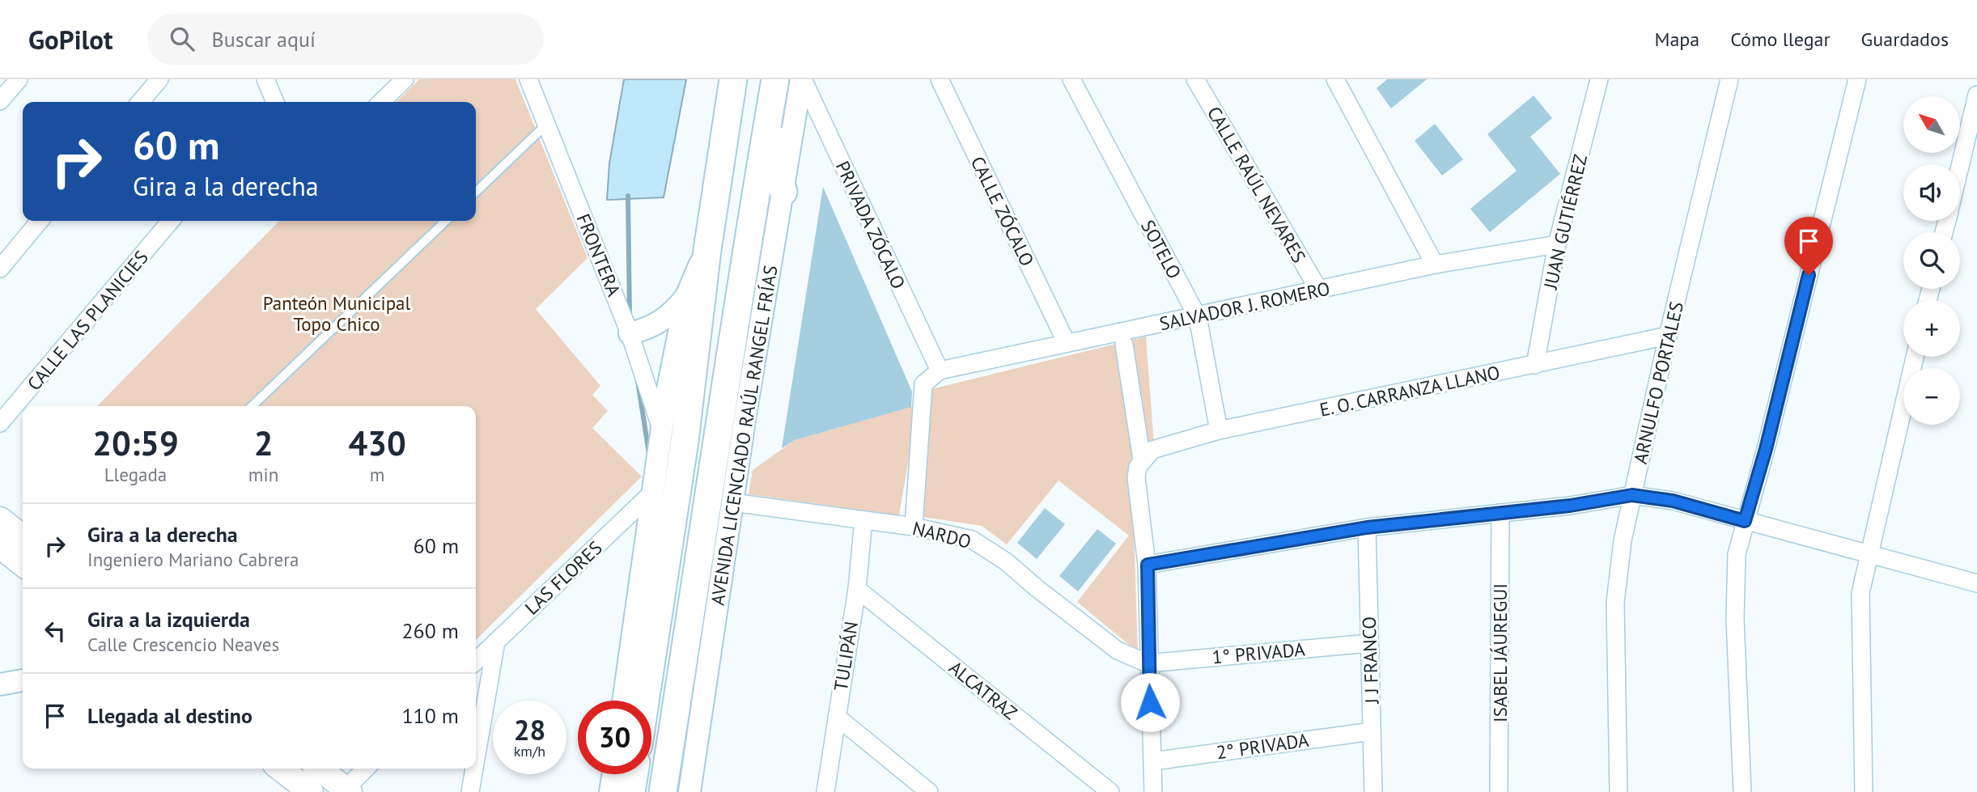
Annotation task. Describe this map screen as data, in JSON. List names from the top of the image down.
{
  "streets": {
    "street": [
      "CALLE RAÚL NEVARES",
      "CALLE ZÓCALO",
      "JUAN GUTIÉRREZ",
      "PRIVADA ZÓCALO",
      "SOTELO",
      "FRONTERA",
      "SALVADOR J. ROMERO",
      "CALLE LAS PLANICIES",
      "ARNULFO PORTALES",
      "E. O. CARRANZA LLANO",
      "AVENIDA LICENCIADO RAÚL RANGEL FRÍAS",
      "NARDO",
      "LAS FLORES",
      "1° PRIVADA",
      "ISABEL JÁUREGUI",
      "TULIPÁN",
      "J J FRANCO",
      "ALCATRAZ",
      "2° PRIVADA"
    ]
  },
  "crossings": [
    ["CALLE RAÚL NEVARES", "SALVADOR J. ROMERO"],
    ["CALLE ZÓCALO", "SALVADOR J. ROMERO"],
    ["JUAN GUTIÉRREZ", "SALVADOR J. ROMERO"],
    ["JUAN GUTIÉRREZ", "E. O. CARRANZA LLANO"],
    ["PRIVADA ZÓCALO", "SALVADOR J. ROMERO"],
    ["PRIVADA ZÓCALO", "AVENIDA LICENCIADO RAÚL RANGEL FRÍAS"],
    ["SOTELO", "SALVADOR J. ROMERO"],
    ["SOTELO", "E. O. CARRANZA LLANO"],
    ["ARNULFO PORTALES", "E. O. CARRANZA LLANO"],
    ["AVENIDA LICENCIADO RAÚL RANGEL FRÍAS", "NARDO"],
    ["NARDO", "1° PRIVADA"],
    ["NARDO", "TULIPÁN"],
    ["1° PRIVADA", "J J FRANCO"],
    ["TULIPÁN", "ALCATRAZ"],
    ["J J FRANCO", "2° PRIVADA"]
  ],
  "parks": ["Panteón Municipal Topo Chico"],
  "north": "top left",
  "page": {
    "header": "GoPilot",
    "search": "Buscar aquí",
    "nav": ["Mapa", "Cómo llegar", "Guardados"],
    "map_buttons": ["+", "−"],
    "turn": ["60 m", "Gira a la derecha"],
    "eta": [
      "20:59",
      "Llegada",
      "2",
      "min",
      "430",
      "m"
    ],
    "list": [
      {
        "name": "Gira a la derecha",
        "note": "Ingeniero Mariano Cabrera",
        "value": "60 m"
      },
      {
        "name": "Gira a la izquierda",
        "note": "Calle Crescencio Neaves",
        "value": "260 m"
      },
      {
        "name": "Llegada al destino",
        "value": "110 m"
      }
    ],
    "speed": "28 km/h",
    "limit": "30"
  }
}
